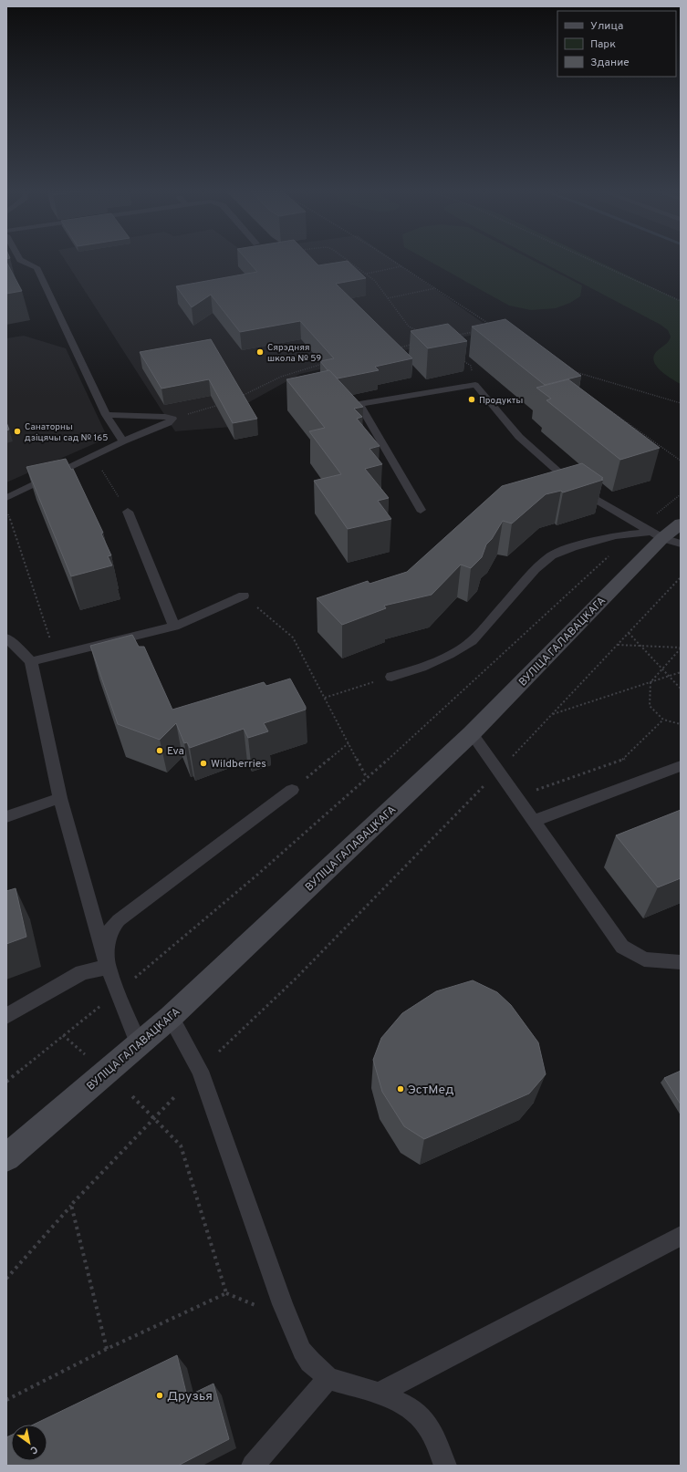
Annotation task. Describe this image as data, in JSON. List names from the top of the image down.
{
  "streets": {
    "street": ["ВУЛІЦА ГАЛАВАЦКАГА"]
  },
  "places": [
    "Сярэдняя школа № 59",
    "Продукты",
    "Санаторны дзіцячы сад № 165",
    "Eva",
    "Wildberries",
    "ЭстМед",
    "Друзья"
  ],
  "legend": ["Улица", "Парк", "Здание"],
  "north": "bottom right"
}
